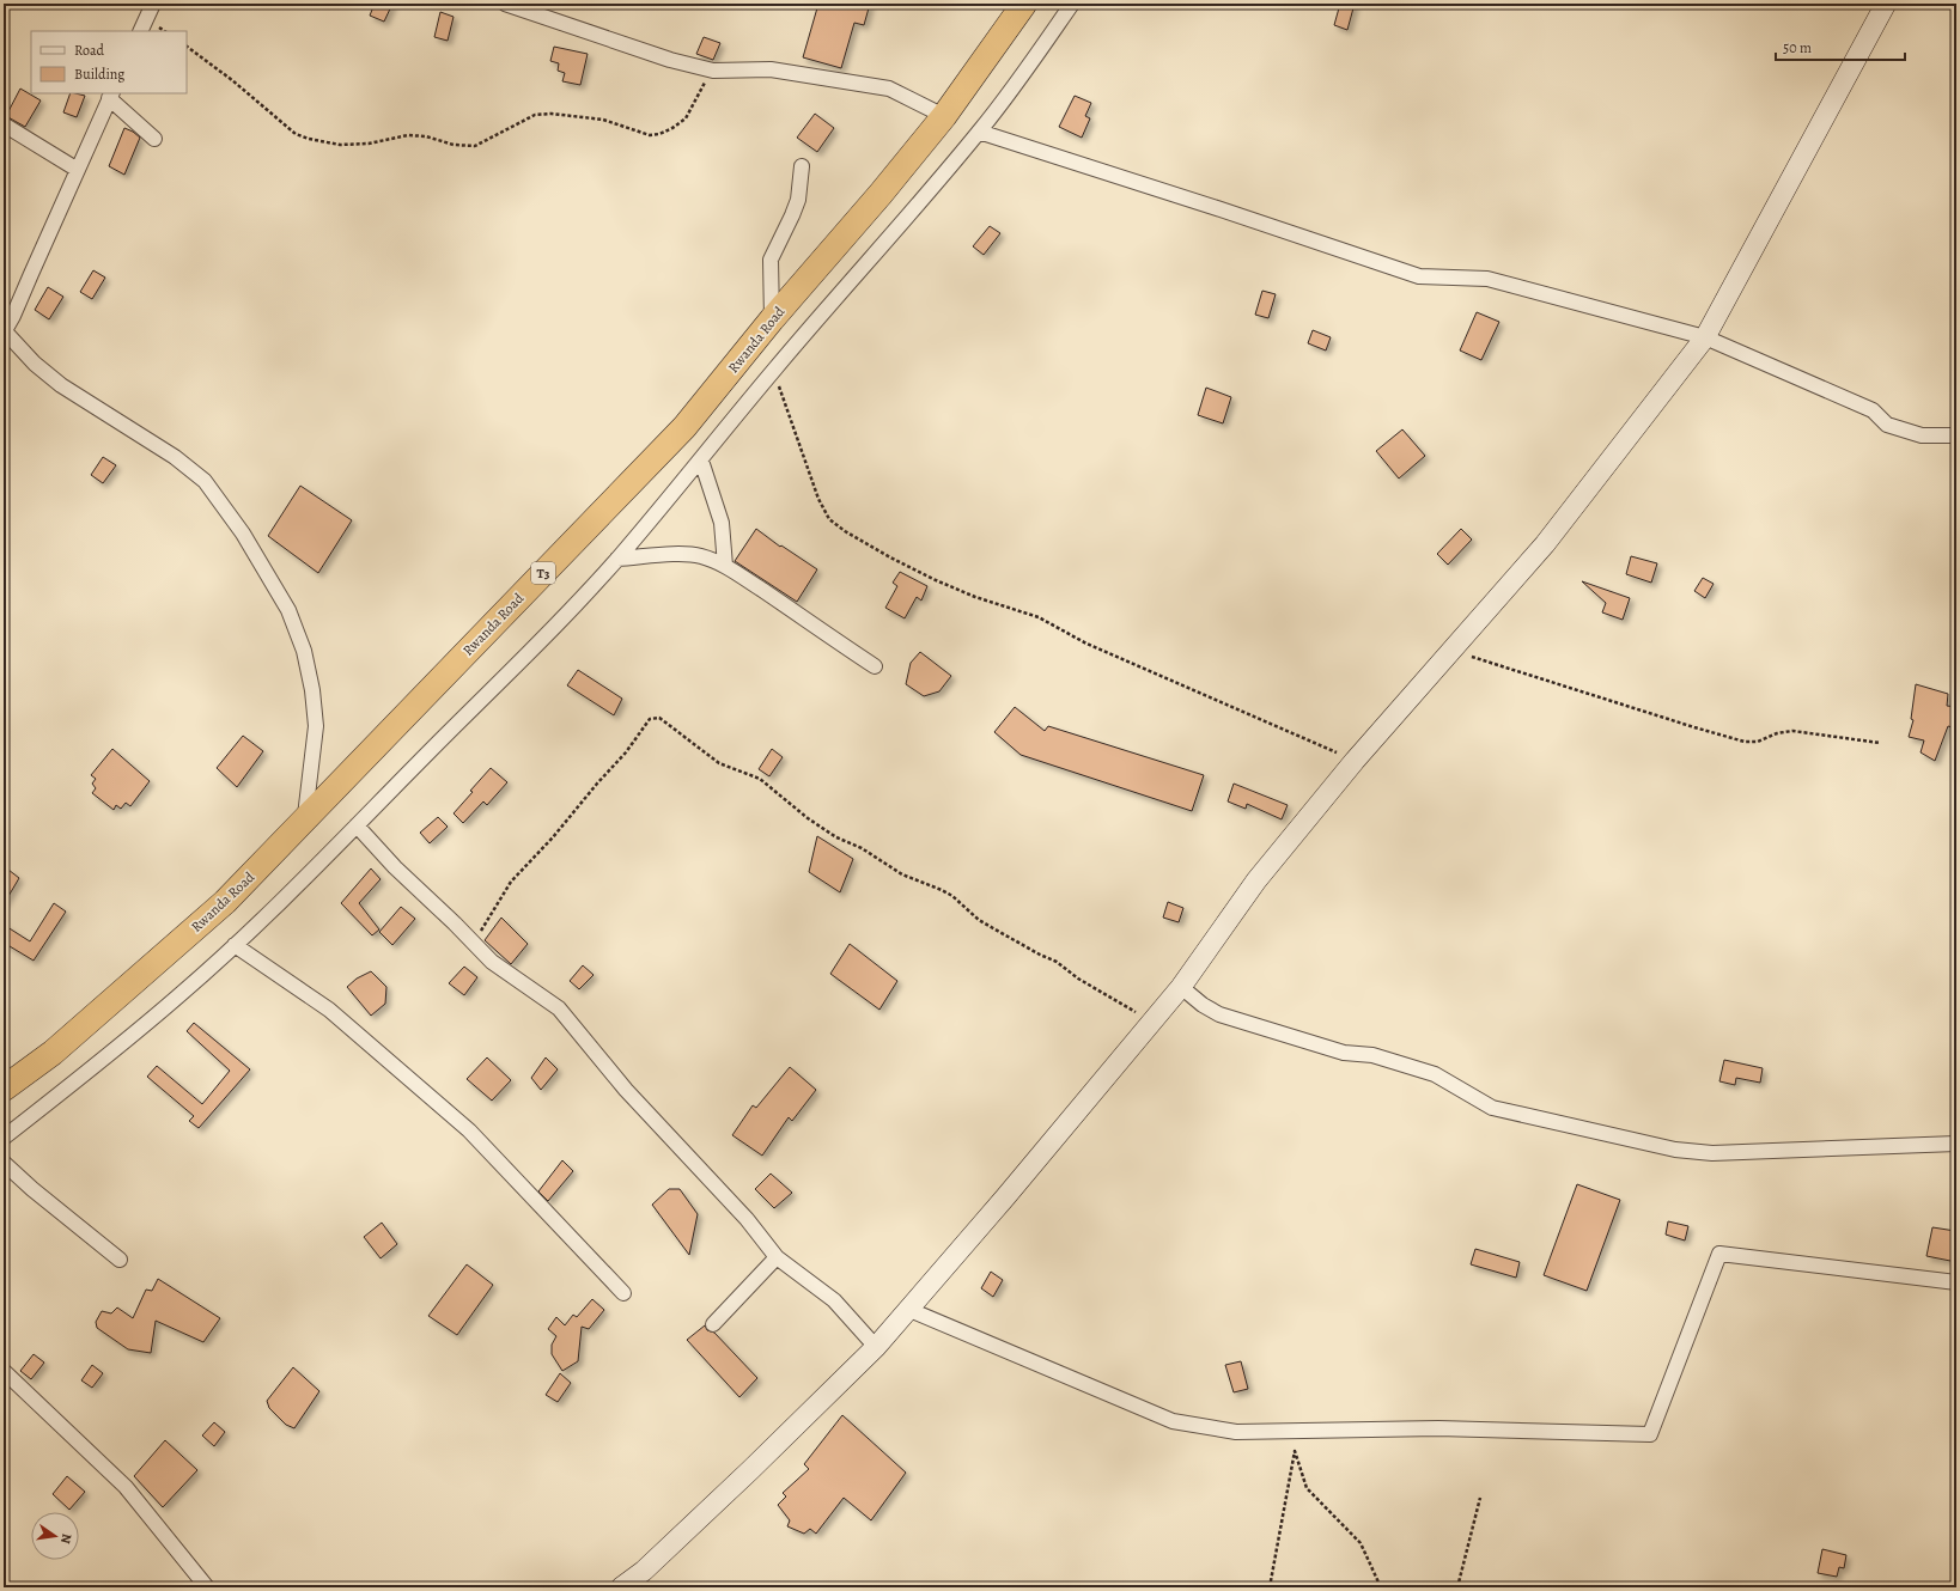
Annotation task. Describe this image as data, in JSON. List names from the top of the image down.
{
  "streets": {
    "highway": ["Rwanda Road", "T3"]
  },
  "legend": ["Road", "Building"],
  "scale_bar": "50 m",
  "north": "right"
}
